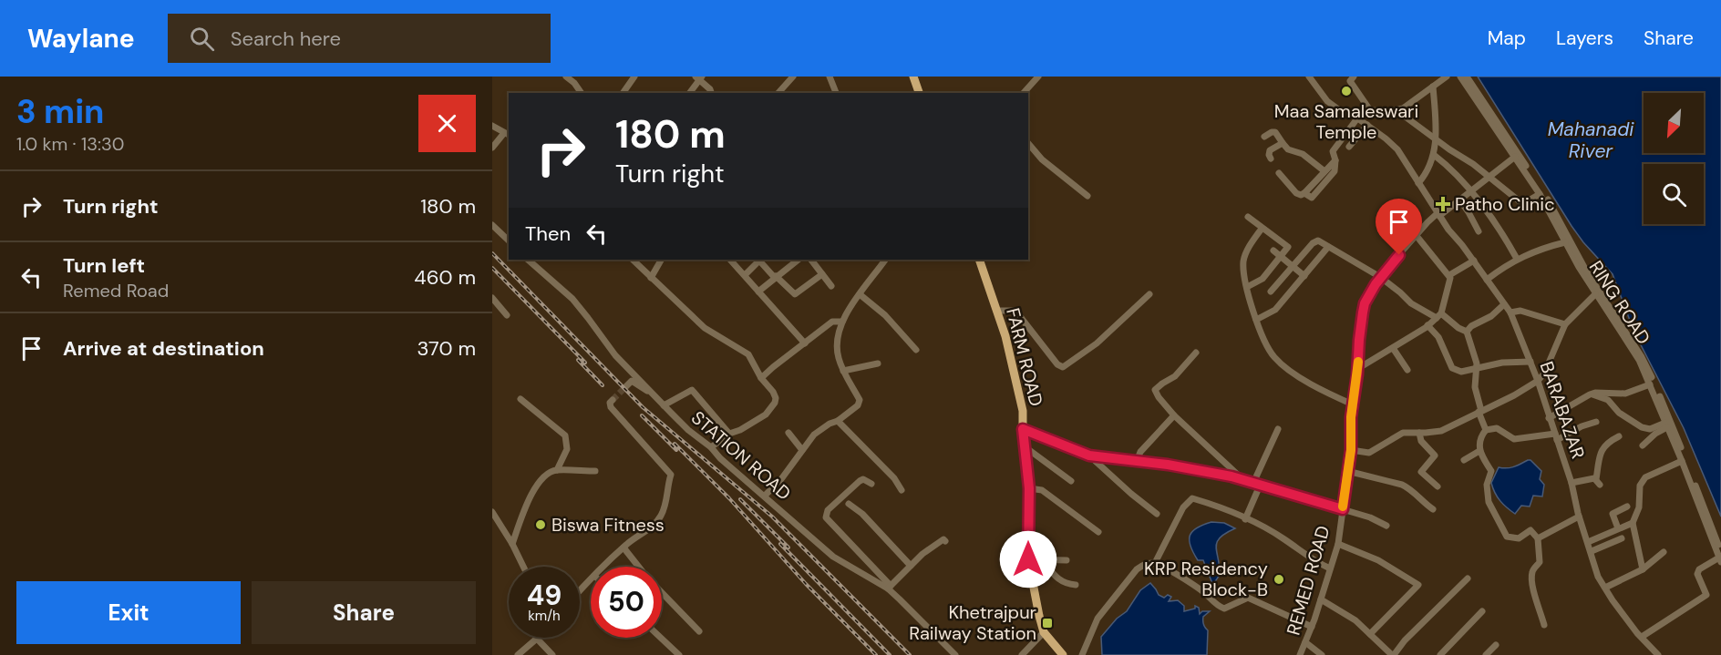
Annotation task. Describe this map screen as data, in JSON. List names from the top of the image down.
{
  "streets": {
    "main road": ["FARM ROAD"],
    "street": [
      "RING ROAD",
      "BARABAZAR",
      "STATION ROAD",
      "REMED ROAD"
    ]
  },
  "crossings": [
    ["RING ROAD", "REMED ROAD"],
    ["BARABAZAR", "REMED ROAD"]
  ],
  "water": ["Mahanadi River"],
  "places": {
    "other": ["Maa Samaleswari Temple", "Biswa Fitness", "KRP Residency Block-B"],
    "health": ["Patho Clinic"],
    "transit": ["Khetrajpur Railway Station"]
  },
  "north": "bottom left",
  "page": {
    "header": "Waylane",
    "search": "Search here",
    "nav": ["Map", "Layers", "Share"],
    "heading": ["3 min", "1.0 km · 13:30"],
    "turn": ["180 m", "Turn right"],
    "list": [
      {
        "name": "Turn right",
        "value": "180 m"
      },
      {
        "name": "Turn left",
        "note": "Remed Road",
        "value": "460 m"
      },
      {
        "name": "Arrive at destination",
        "value": "370 m"
      }
    ],
    "then": "Then",
    "speed": "49 km/h",
    "limit": "50",
    "buttons": ["Exit", "Share"]
  }
}
